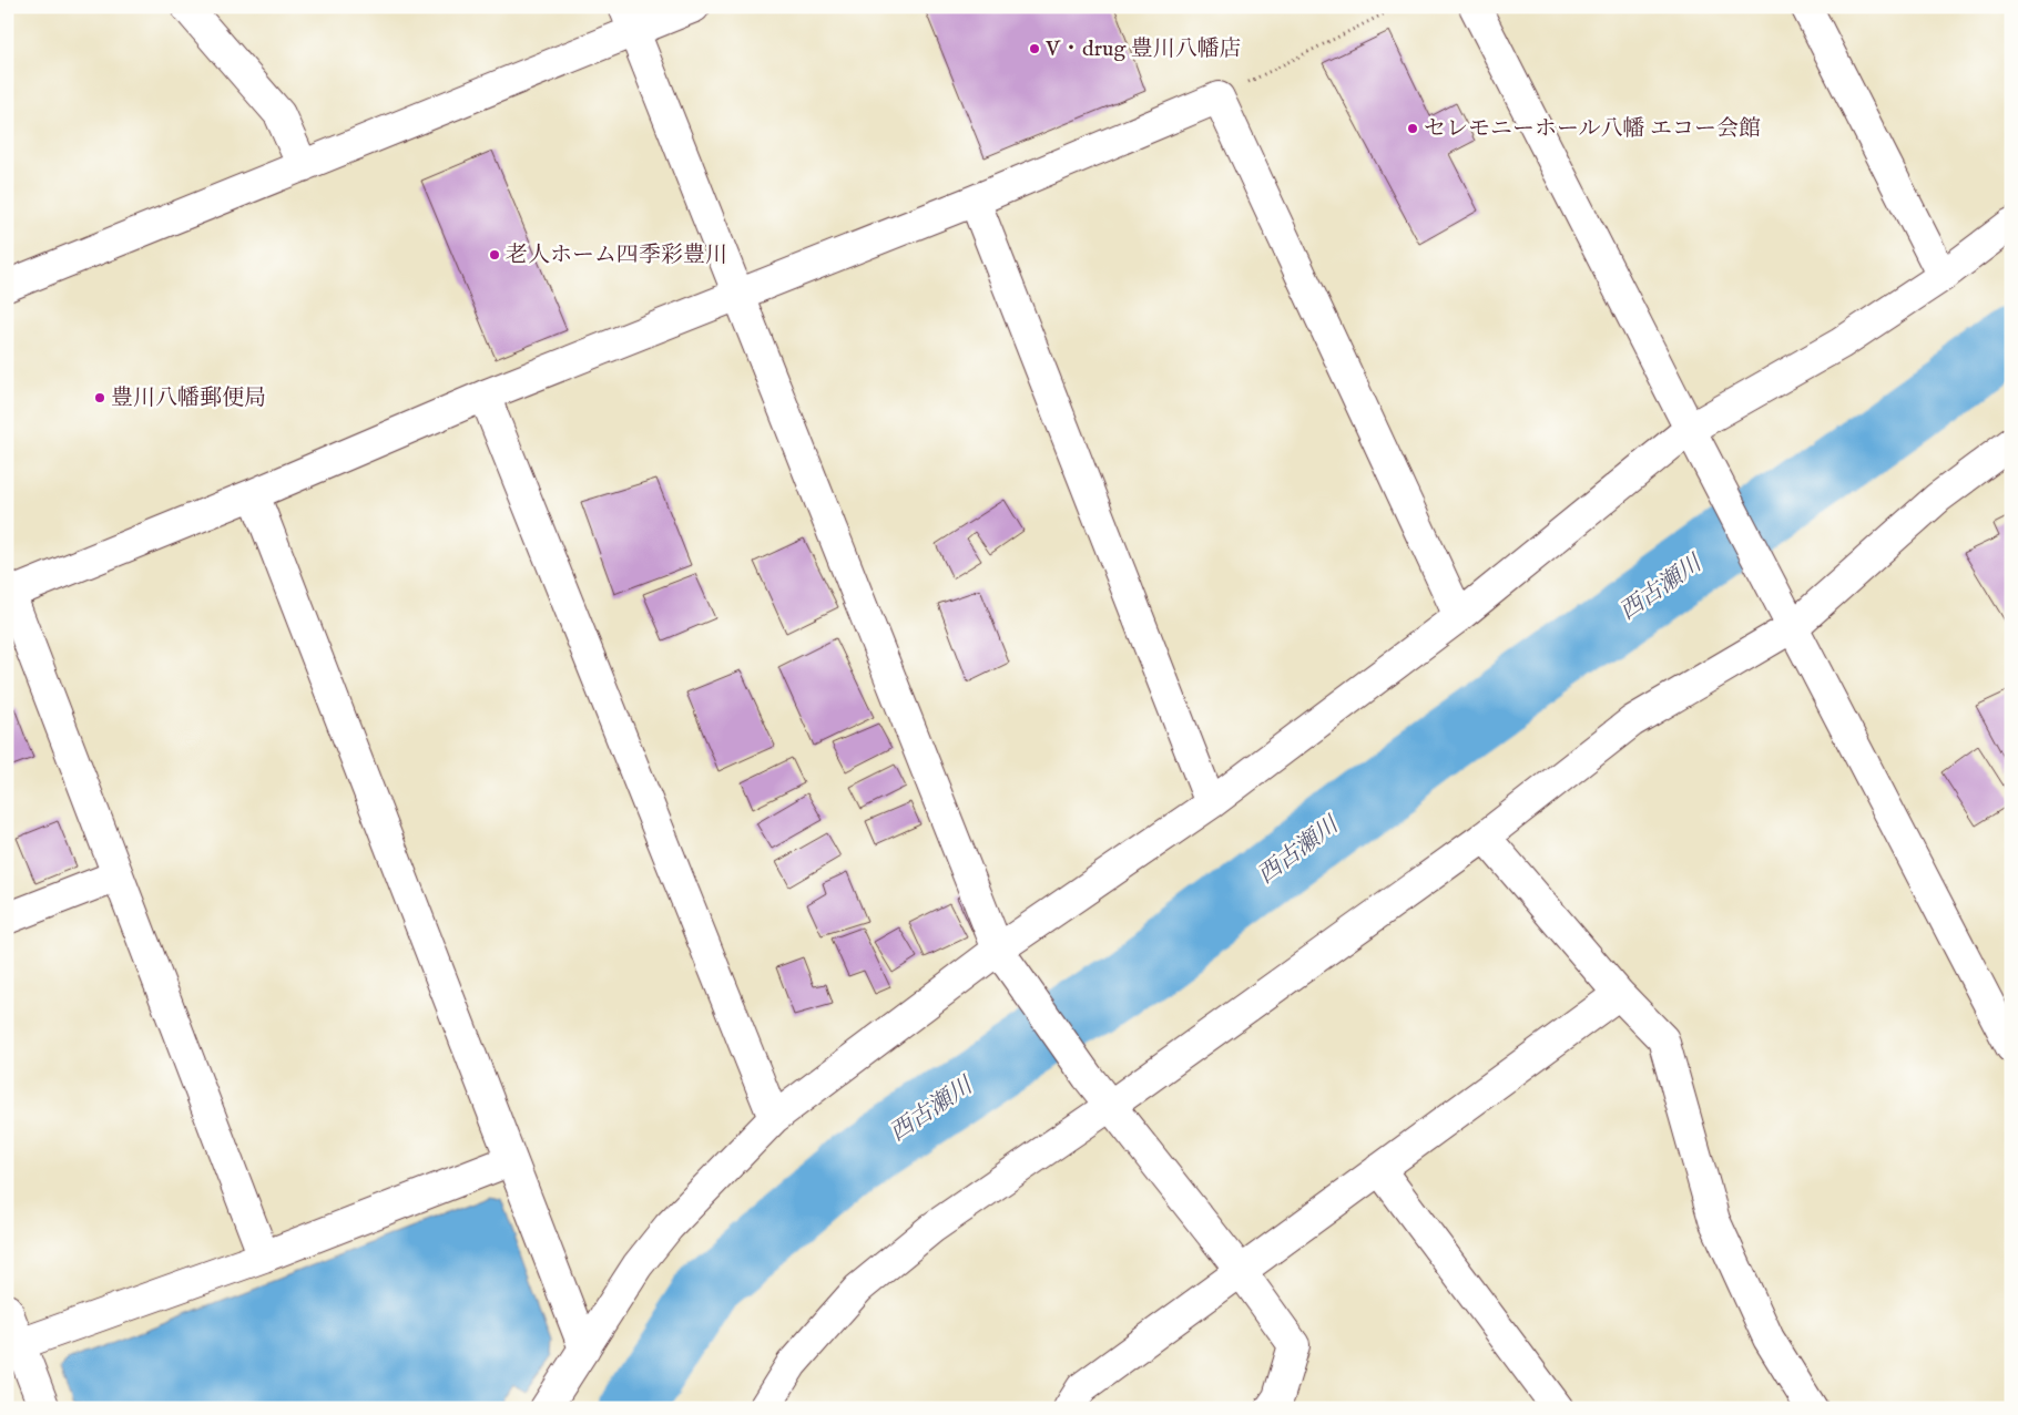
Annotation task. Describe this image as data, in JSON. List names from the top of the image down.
{
  "water": ["西古瀬川"],
  "places": [
    "V・drug 豊川八幡店",
    "セレモニーホール八幡 エコー会館",
    "老人ホーム四季彩豊川",
    "豊川八幡郵便局"
  ]
}
